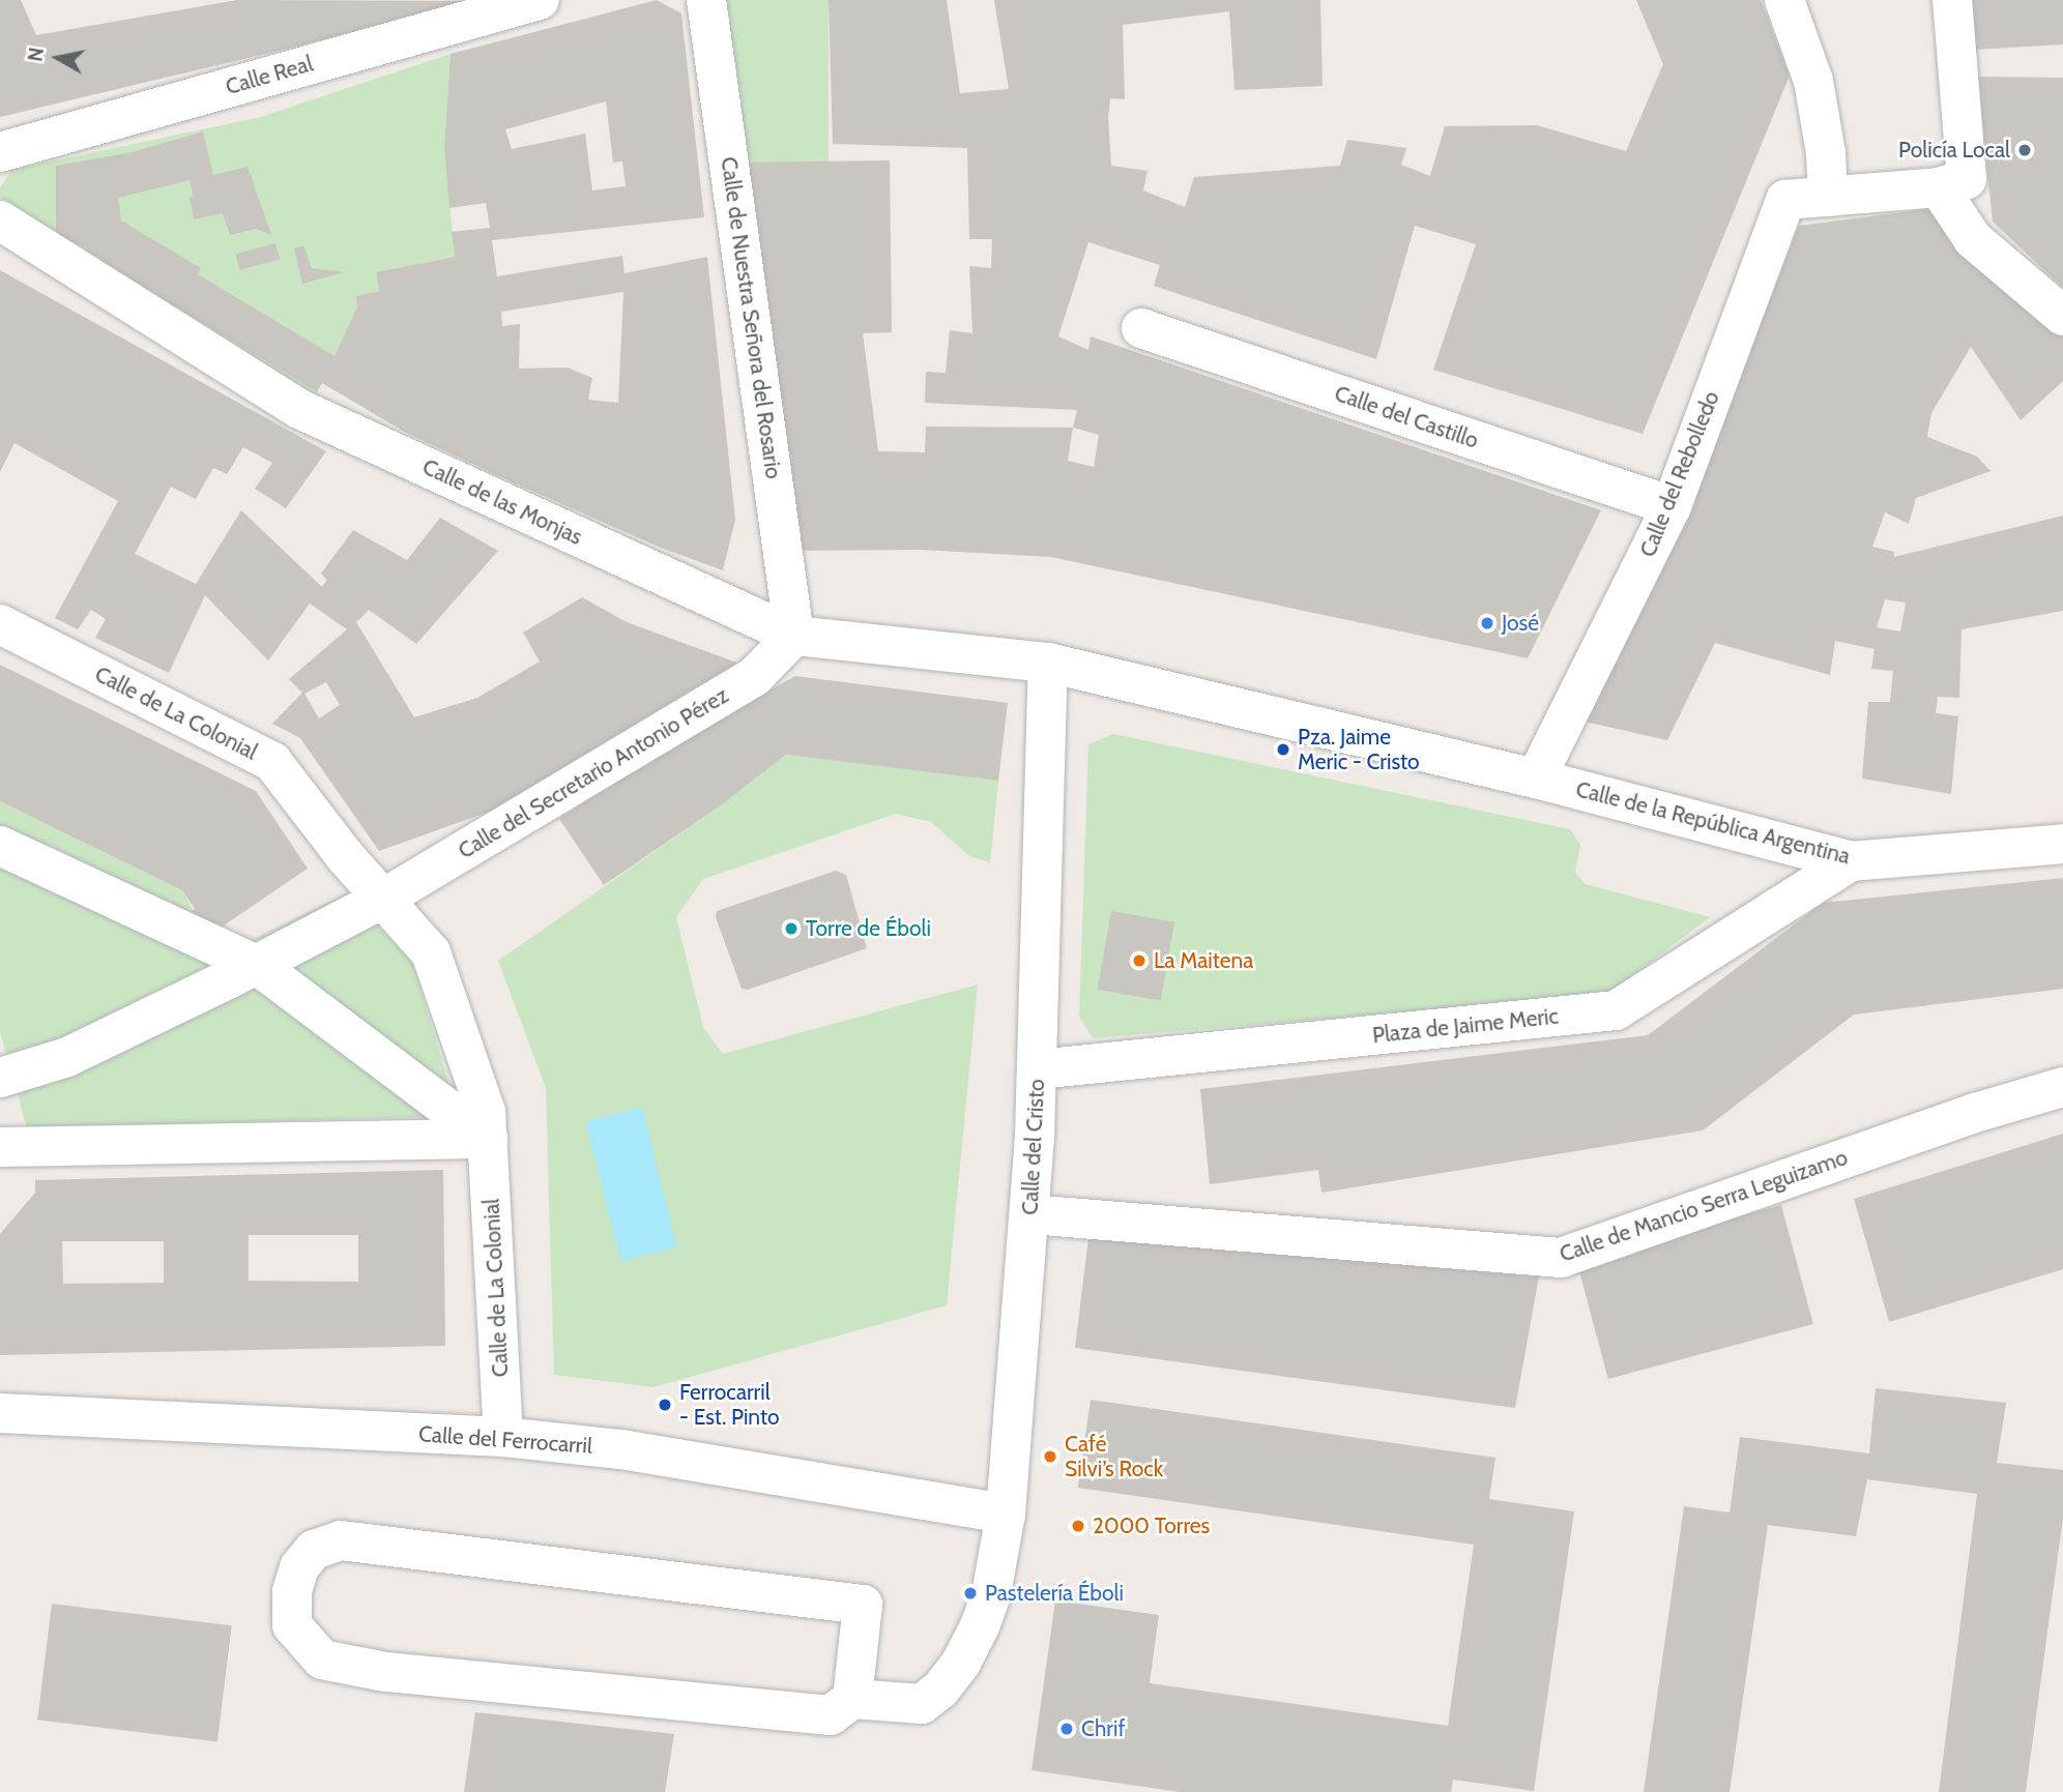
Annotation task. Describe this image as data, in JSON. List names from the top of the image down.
{
  "streets": {
    "street": [
      "Calle Real",
      "Calle de Nuestra Señora del Rosario",
      "Calle del Castillo",
      "Calle del Rebolledo",
      "Calle de las Monjas",
      "Calle de La Colonial",
      "Calle del Secretario Antonio Pérez",
      "Calle de la República Argentina",
      "Plaza de Jaime Meric",
      "Calle del Cristo",
      "Calle de Mancio Serra Leguizamo",
      "Calle del Ferrocarril"
    ]
  },
  "crossings": [
    ["Calle de Nuestra Señora del Rosario", "Calle de las Monjas"],
    ["Calle de Nuestra Señora del Rosario", "Calle del Secretario Antonio Pérez"],
    ["Calle del Castillo", "Calle del Rebolledo"],
    ["Calle del Rebolledo", "Calle de la República Argentina"],
    ["Calle de las Monjas", "Calle del Secretario Antonio Pérez"],
    ["Calle de las Monjas", "Calle del Cristo"],
    ["Calle de La Colonial", "Calle del Secretario Antonio Pérez"],
    ["Calle de La Colonial", "Calle del Ferrocarril"],
    ["Calle de la República Argentina", "Plaza de Jaime Meric"],
    ["Plaza de Jaime Meric", "Calle del Cristo"],
    ["Calle del Cristo", "Calle de Mancio Serra Leguizamo"],
    ["Calle del Cristo", "Calle del Ferrocarril"]
  ],
  "places": [
    "Policía Local",
    "José",
    "Pza. Jaime Meric - Cristo",
    "Torre de Éboli",
    "La Maitena",
    "Ferrocarril - Est. Pinto",
    "Café Silvi’s Rock",
    "2000 Torres",
    "Pastelería Éboli",
    "Chrif"
  ],
  "north": "left"
}
